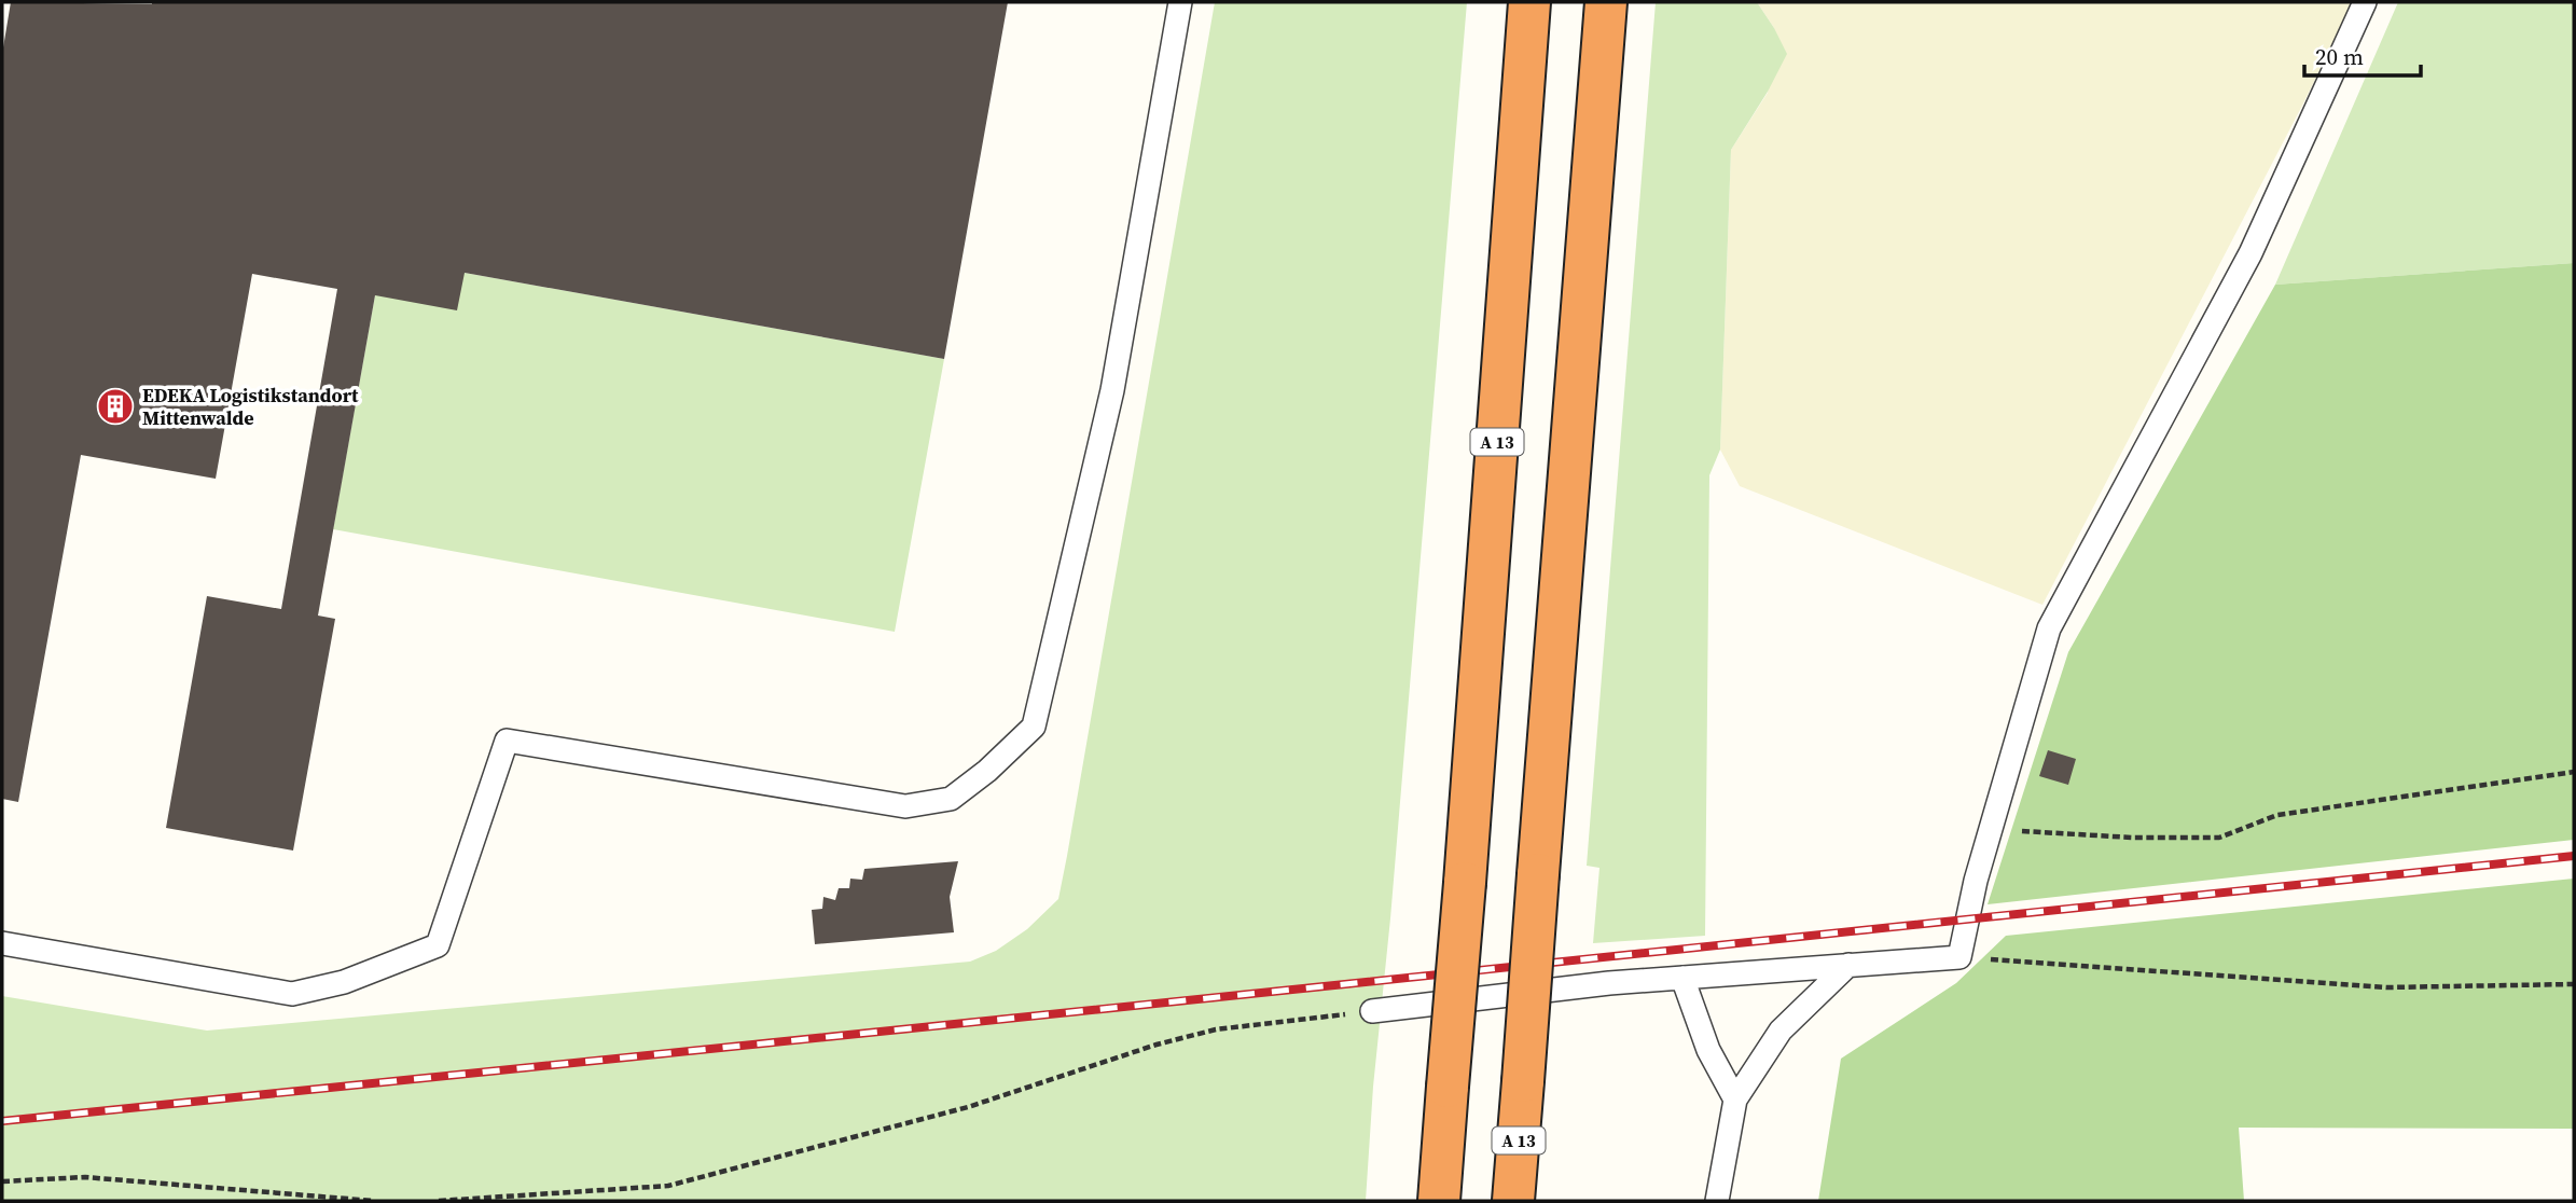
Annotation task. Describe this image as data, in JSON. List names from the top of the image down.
{
  "streets": {
    "highway": ["A 13"]
  },
  "places": {
    "building": ["EDEKA Logistikstandort Mittenwalde"]
  },
  "scale_bar": "20 m"
}
